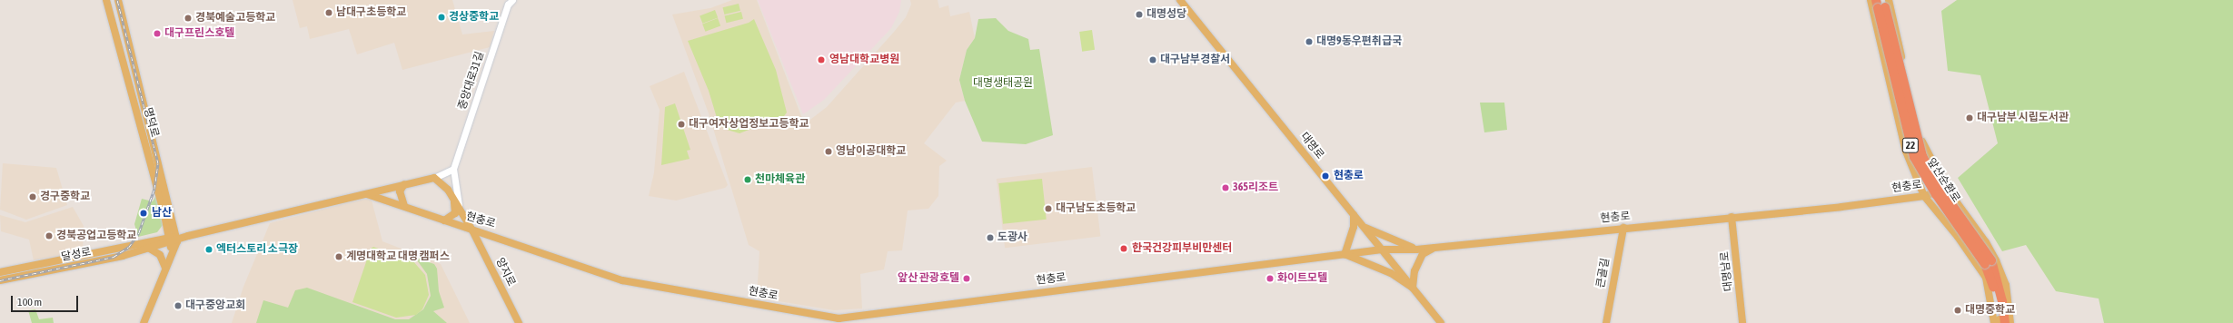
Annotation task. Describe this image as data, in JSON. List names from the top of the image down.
{
  "streets": {
    "highway": ["22", "앞산순환로"],
    "main road": [
      "중앙대로31길",
      "명덕로",
      "대명로",
      "현충로",
      "달성로",
      "대명남로",
      "양지로",
      "큰골길"
    ]
  },
  "crossings": [
    ["중앙대로31길", "현충로"],
    ["중앙대로31길", "양지로"],
    ["명덕로", "달성로"],
    ["대명로", "현충로"],
    ["현충로", "대명남로"],
    ["현충로", "양지로"],
    ["현충로", "큰골길"]
  ],
  "parks": ["대명생태공원"],
  "places": [
    "남대구초등학교",
    "대명성당",
    "경상중학교",
    "경북예술고등학교",
    "대구프린스호텔",
    "대명9동우편취급국",
    "영남대학교병원",
    "대구남부경찰서",
    "대구남부 시립도서관",
    "대구여자상업정보고등학교",
    "영남이공대학교",
    "현충로",
    "천마체육관",
    "365리조트",
    "경구중학교",
    "대구남도초등학교",
    "남산",
    "경북공업고등학교",
    "도광사",
    "한국건강피부비만센터",
    "엑터스토리 소극장",
    "계명대학교 대명 캠퍼스",
    "앞산 관광호텔",
    "화이트모텔",
    "대구중앙교회",
    "대명중학교"
  ],
  "scale_bar": "100 m"
}
